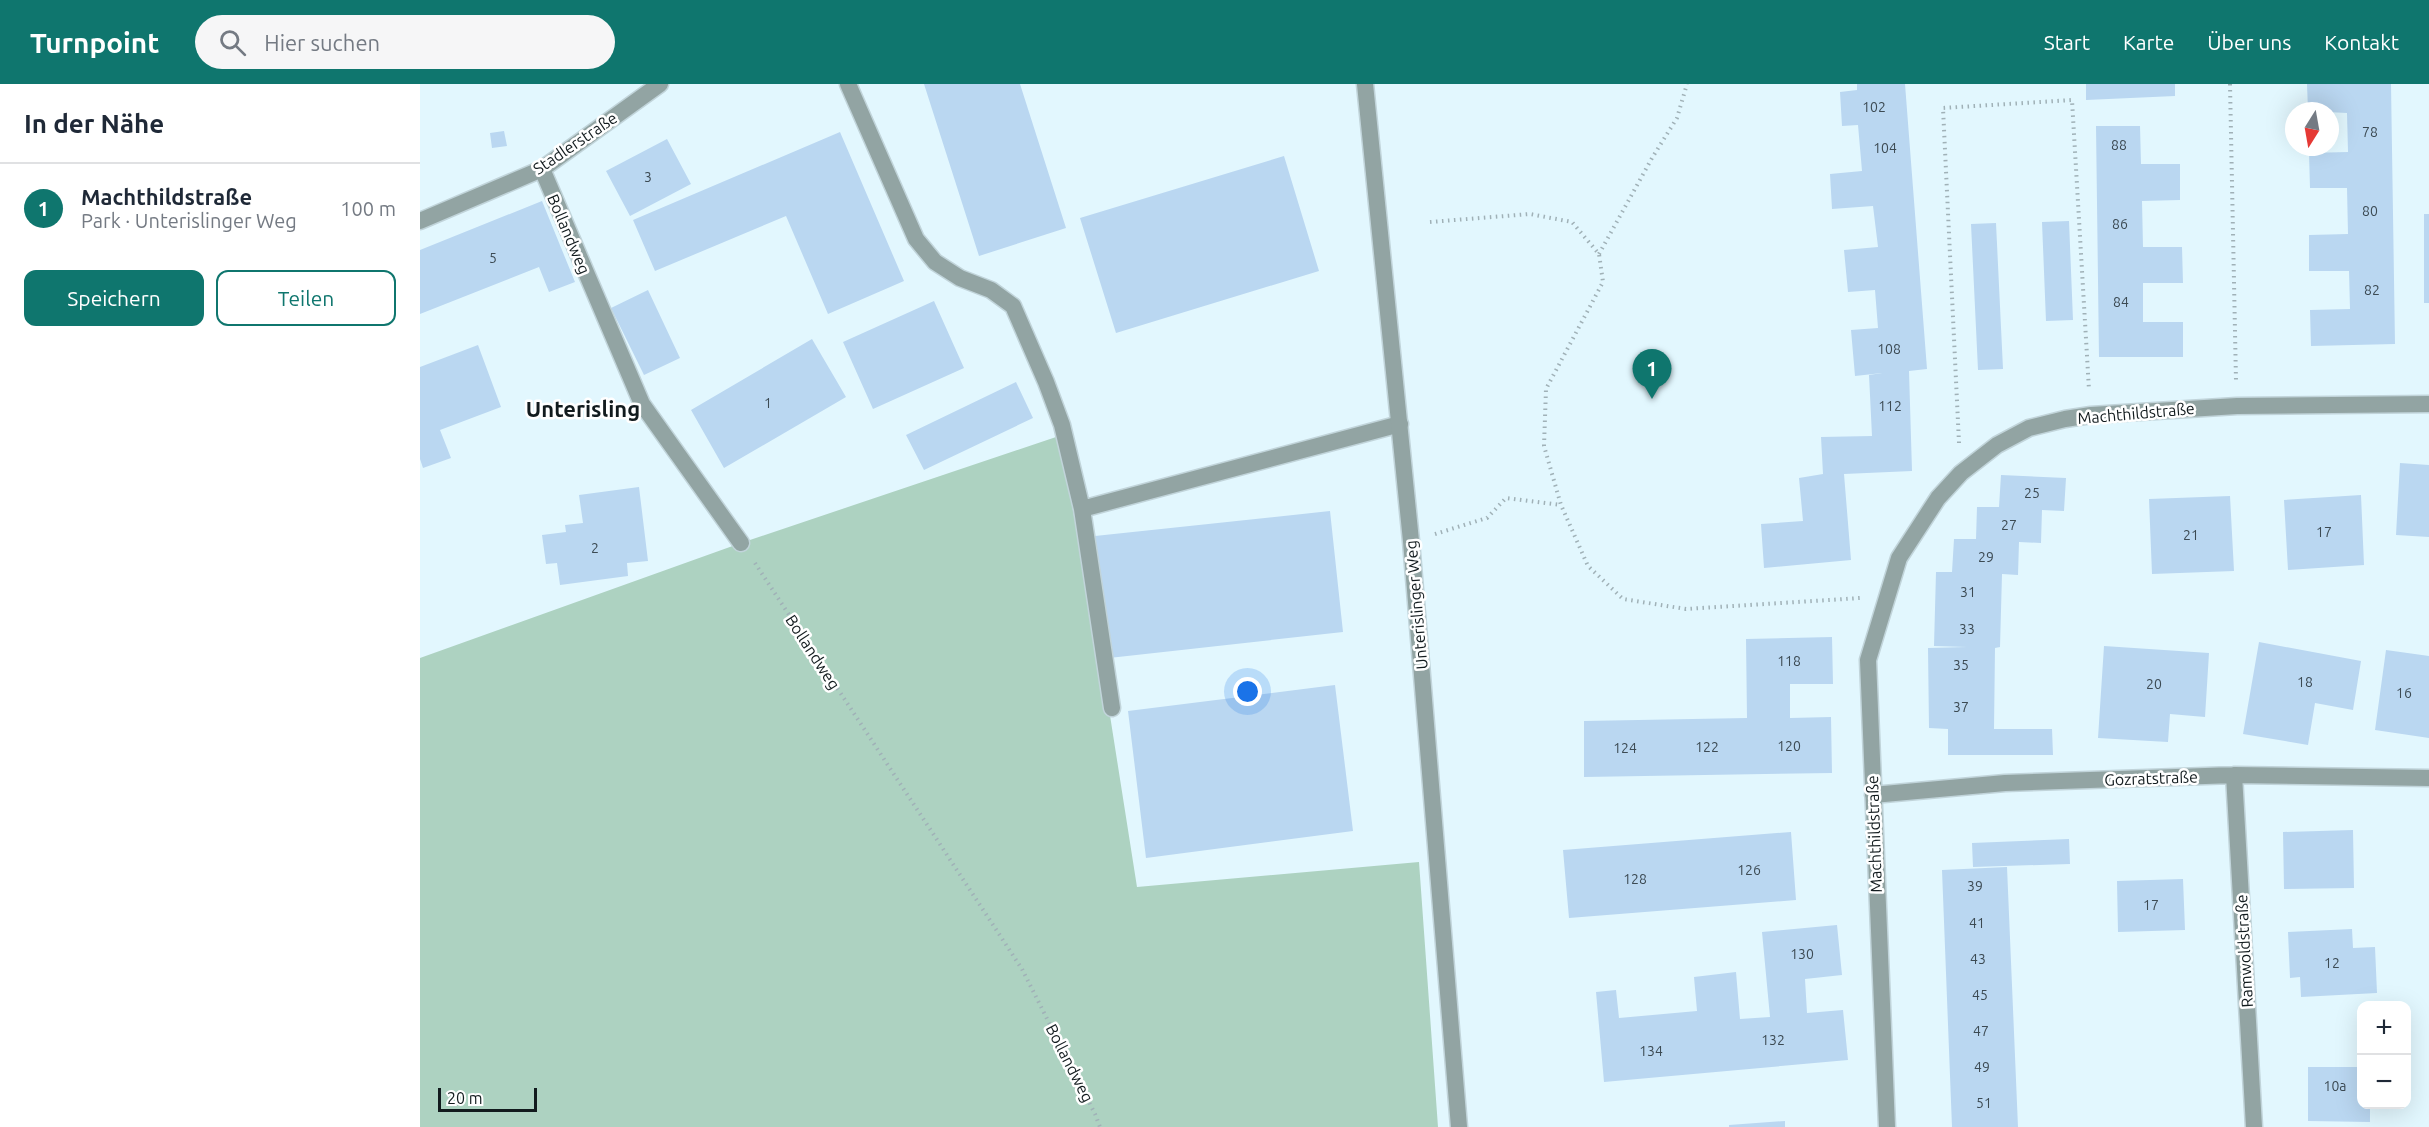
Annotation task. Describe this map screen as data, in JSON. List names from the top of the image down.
{
  "streets": {
    "street": [
      "Stadlerstraße",
      "Bollandweg",
      "Machthildstraße",
      "Unterislinger Weg",
      "Gozratstraße",
      "Ramwoldstraße"
    ]
  },
  "crossings": [
    ["Stadlerstraße", "Bollandweg"],
    ["Machthildstraße", "Gozratstraße"],
    ["Gozratstraße", "Ramwoldstraße"]
  ],
  "districts": ["Unterisling"],
  "house_numbers": [
    "102",
    "78",
    "88",
    "104",
    "3",
    "80",
    "86",
    "5",
    "82",
    "84",
    "108",
    "1",
    "112",
    "25",
    "27",
    "17",
    "21",
    "2",
    "29",
    "31",
    "33",
    "118",
    "35",
    "18",
    "20",
    "16",
    "37",
    "120",
    "122",
    "124",
    "126",
    "128",
    "39",
    "17",
    "41",
    "130",
    "43",
    "12",
    "45",
    "47",
    "132",
    "134",
    "49",
    "10a",
    "51"
  ],
  "scale_bar": "20 m",
  "north": "bottom",
  "page": {
    "header": "Turnpoint",
    "search": "Hier suchen",
    "nav": [
      "Start",
      "Karte",
      "Über uns",
      "Kontakt"
    ],
    "heading": "In der Nähe",
    "list": [
      {
        "mark": "1",
        "name": "Machthildstraße",
        "note": "Park · Unterislinger Weg",
        "value": "100 m"
      }
    ],
    "buttons": ["Speichern", "Teilen"],
    "pins": "1",
    "map_buttons": ["+", "−"],
    "scale": "20 m"
  }
}
